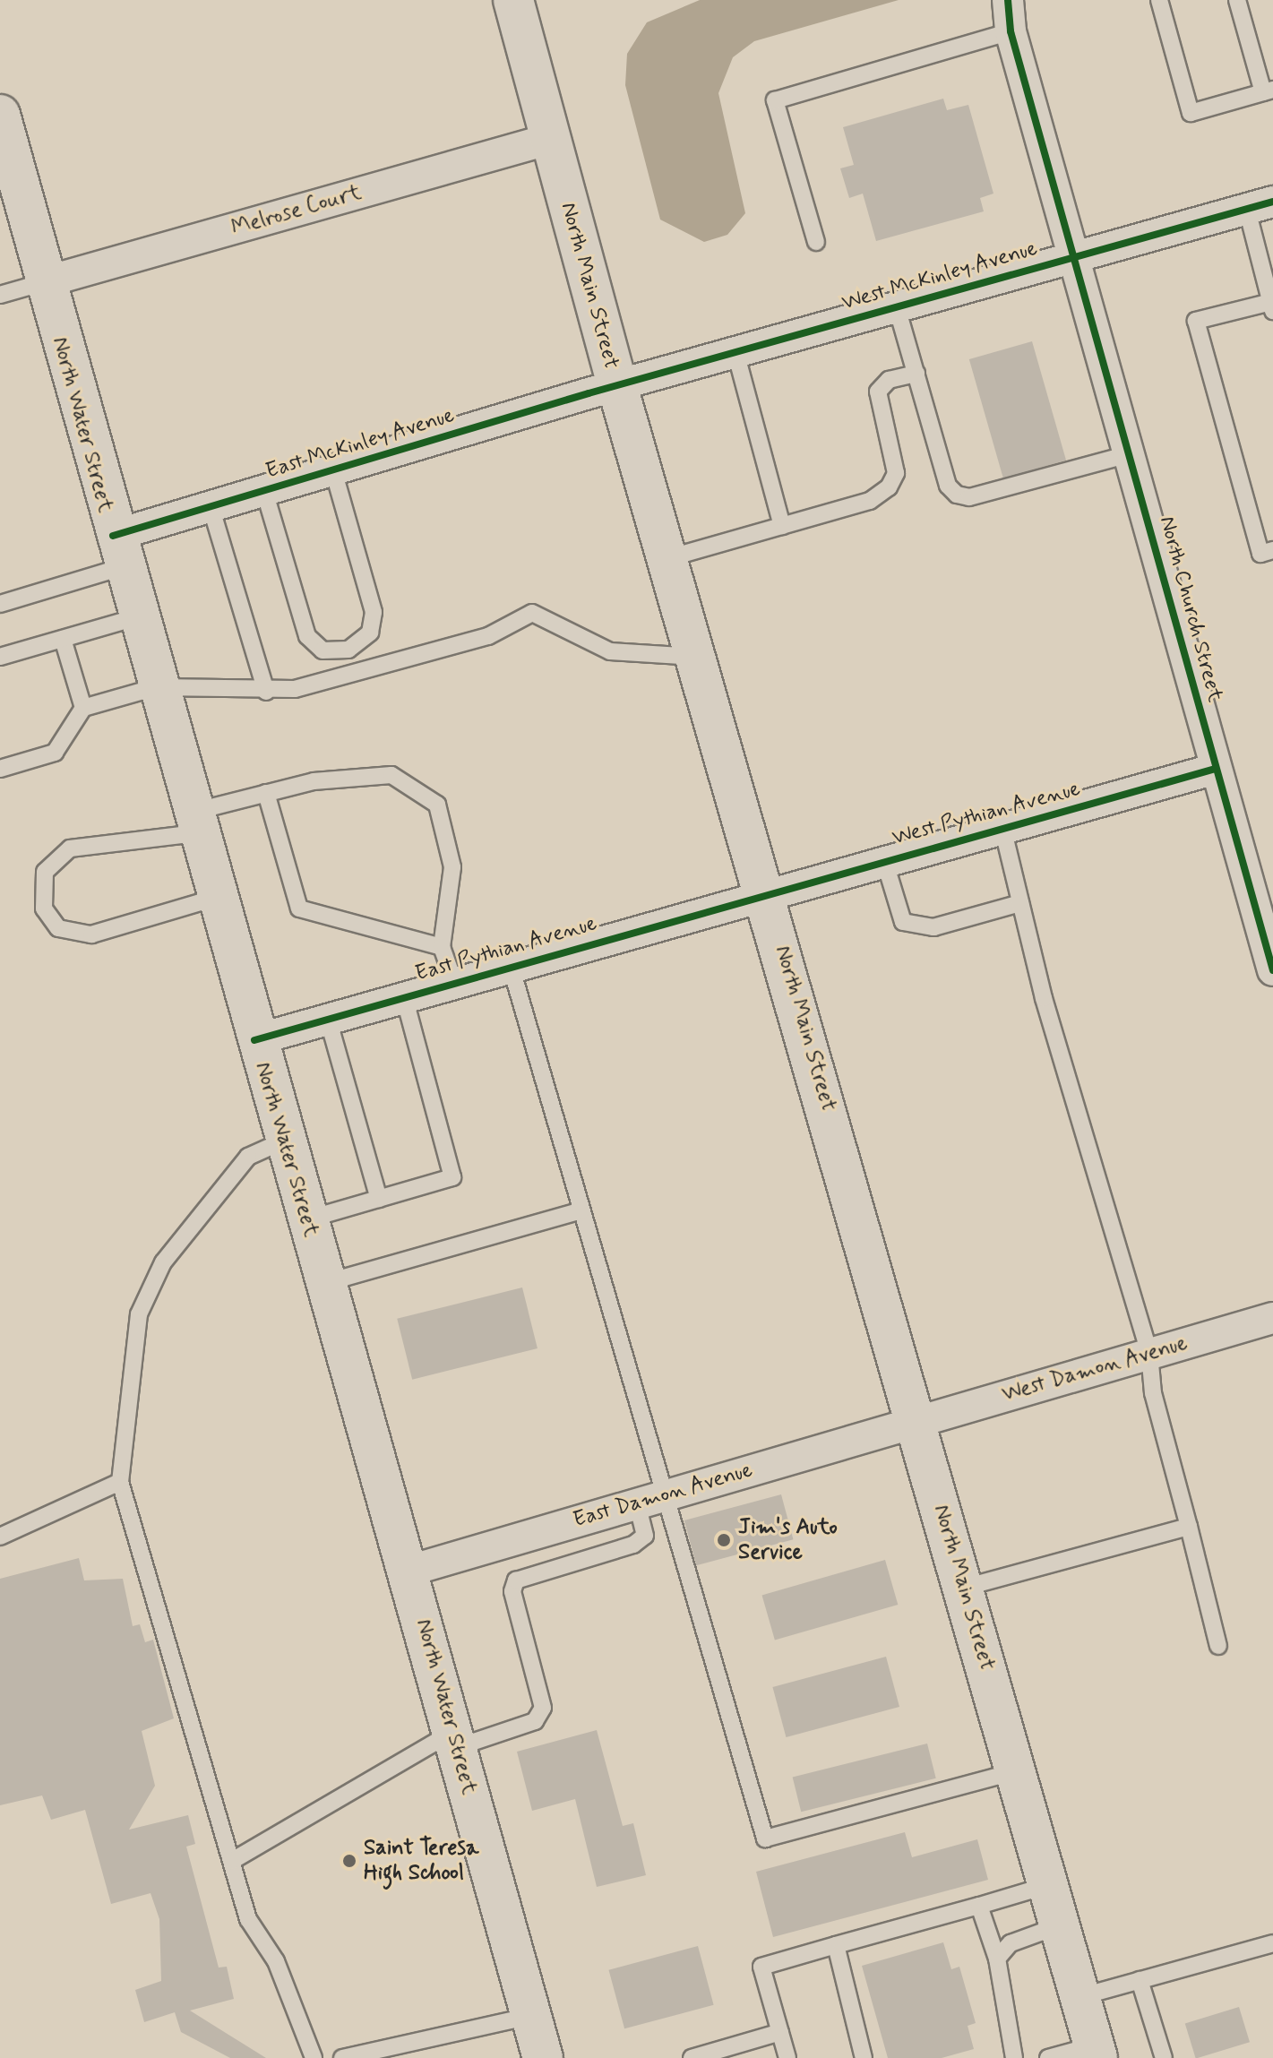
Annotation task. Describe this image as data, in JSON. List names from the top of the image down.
{
  "streets": {
    "main road": ["North Main Street", "North Water Street"],
    "street": [
      "Melrose Court",
      "West McKinley Avenue",
      "East McKinley Avenue",
      "North Church Street",
      "West Pythian Avenue",
      "East Pythian Avenue",
      "West Damon Avenue",
      "East Damon Avenue"
    ]
  },
  "crossings": [
    ["Melrose Court", "North Main Street"],
    ["Melrose Court", "North Water Street"],
    ["West McKinley Avenue", "North Main Street"],
    ["West McKinley Avenue", "East McKinley Avenue"],
    ["West McKinley Avenue", "North Church Street"],
    ["North Main Street", "East McKinley Avenue"],
    ["North Main Street", "West Pythian Avenue"],
    ["North Main Street", "East Pythian Avenue"],
    ["North Main Street", "West Damon Avenue"],
    ["North Main Street", "East Damon Avenue"],
    ["North Water Street", "East McKinley Avenue"],
    ["North Water Street", "East Pythian Avenue"],
    ["North Water Street", "East Damon Avenue"],
    ["North Church Street", "West Pythian Avenue"],
    ["West Pythian Avenue", "East Pythian Avenue"],
    ["West Damon Avenue", "East Damon Avenue"]
  ],
  "places": ["Jim's Auto Service", "Saint Teresa High School"]
}
